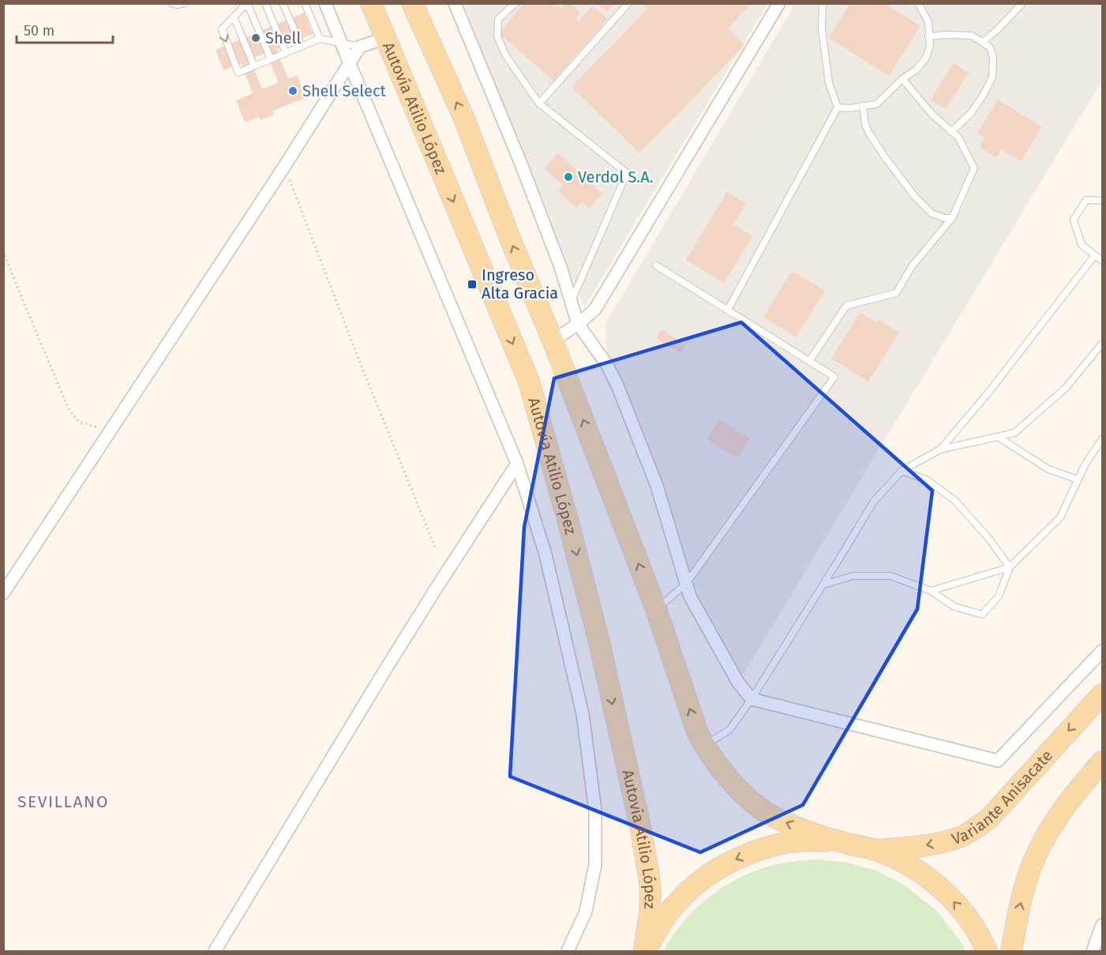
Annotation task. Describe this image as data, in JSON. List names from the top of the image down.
{
  "streets": {
    "main road": ["Autovía Atilio López", "Variante Anisacate"]
  },
  "crossings": [
    ["Autovía Atilio López", "Variante Anisacate"]
  ],
  "one_way": ["Variante Anisacate"],
  "districts": ["SEVILLANO"],
  "places": {
    "other": ["Shell", "Shell Select", "Verdol S.A."],
    "transit": ["Ingreso Alta Gracia"]
  },
  "scale_bar": "50 m"
}
